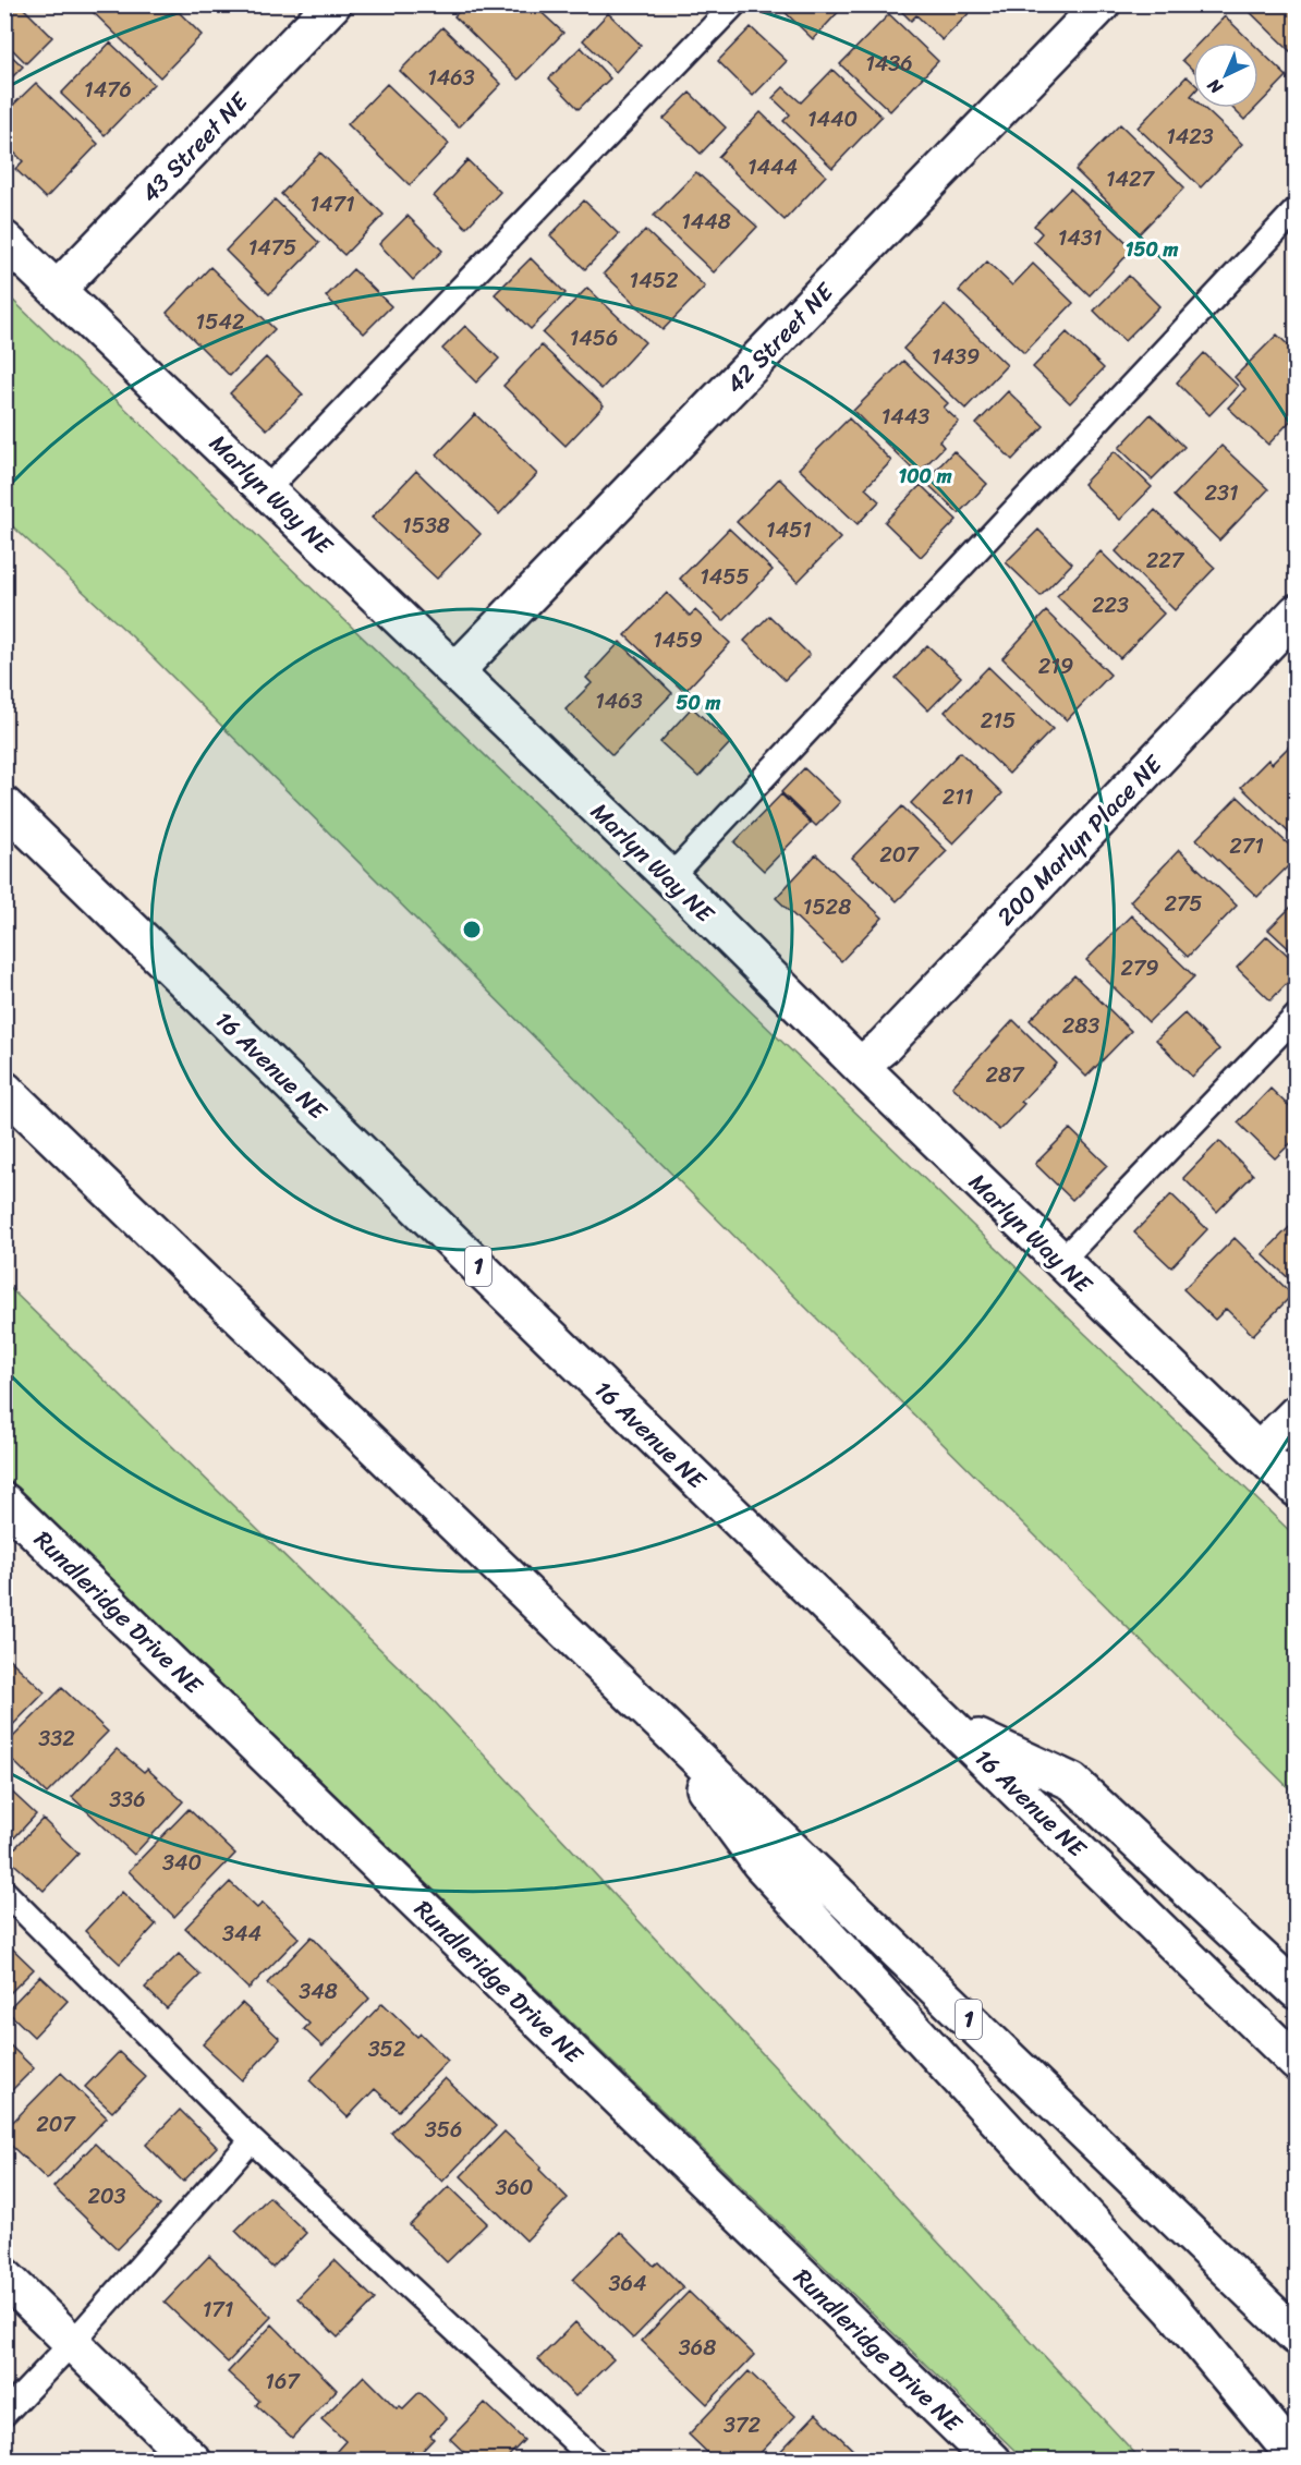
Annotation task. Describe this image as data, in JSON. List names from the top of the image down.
{
  "streets": {
    "main road": [
      "43 Street NE",
      "42 Street NE",
      "Marlyn Way NE",
      "200 Marlyn Place NE",
      "16 Avenue NE",
      "1",
      "Rundleridge Drive NE"
    ]
  },
  "crossings": [
    ["43 Street NE", "Marlyn Way NE"],
    ["42 Street NE", "Marlyn Way NE"],
    ["Marlyn Way NE", "200 Marlyn Place NE"]
  ],
  "house_numbers": [
    "1436",
    "1463",
    "1476",
    "1440",
    "1423",
    "1444",
    "1427",
    "1471",
    "1448",
    "1431",
    "1475",
    "1452",
    "1542",
    "1456",
    "1439",
    "1443",
    "231",
    "1538",
    "1451",
    "227",
    "1455",
    "223",
    "1459",
    "219",
    "1463",
    "215",
    "211",
    "271",
    "207",
    "275",
    "1528",
    "279",
    "283",
    "287",
    "332",
    "336",
    "340",
    "344",
    "348",
    "352",
    "207",
    "356",
    "360",
    "203",
    "364",
    "171",
    "368",
    "167",
    "372"
  ],
  "north": "bottom left",
  "rings": ["150 m", "100 m", "50 m"]
}
